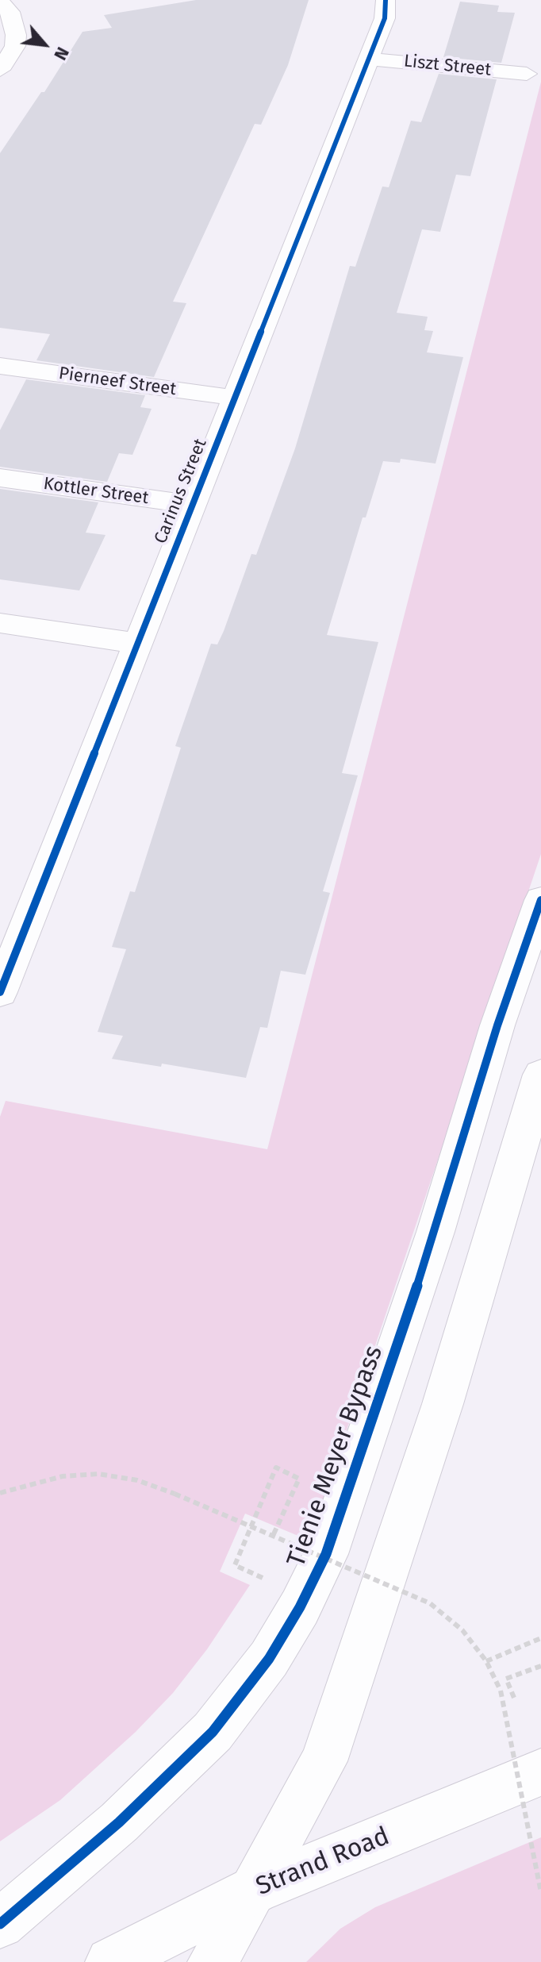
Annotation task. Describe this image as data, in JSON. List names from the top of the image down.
{
  "streets": {
    "street": [
      "Liszt Street",
      "Pierneef Street",
      "Kottler Street",
      "Carinus Street",
      "Tienie Meyer Bypass",
      "Strand Road"
    ]
  },
  "crossings": [
    ["Liszt Street", "Carinus Street"],
    ["Pierneef Street", "Carinus Street"],
    ["Kottler Street", "Carinus Street"]
  ],
  "north": "bottom right"
}
